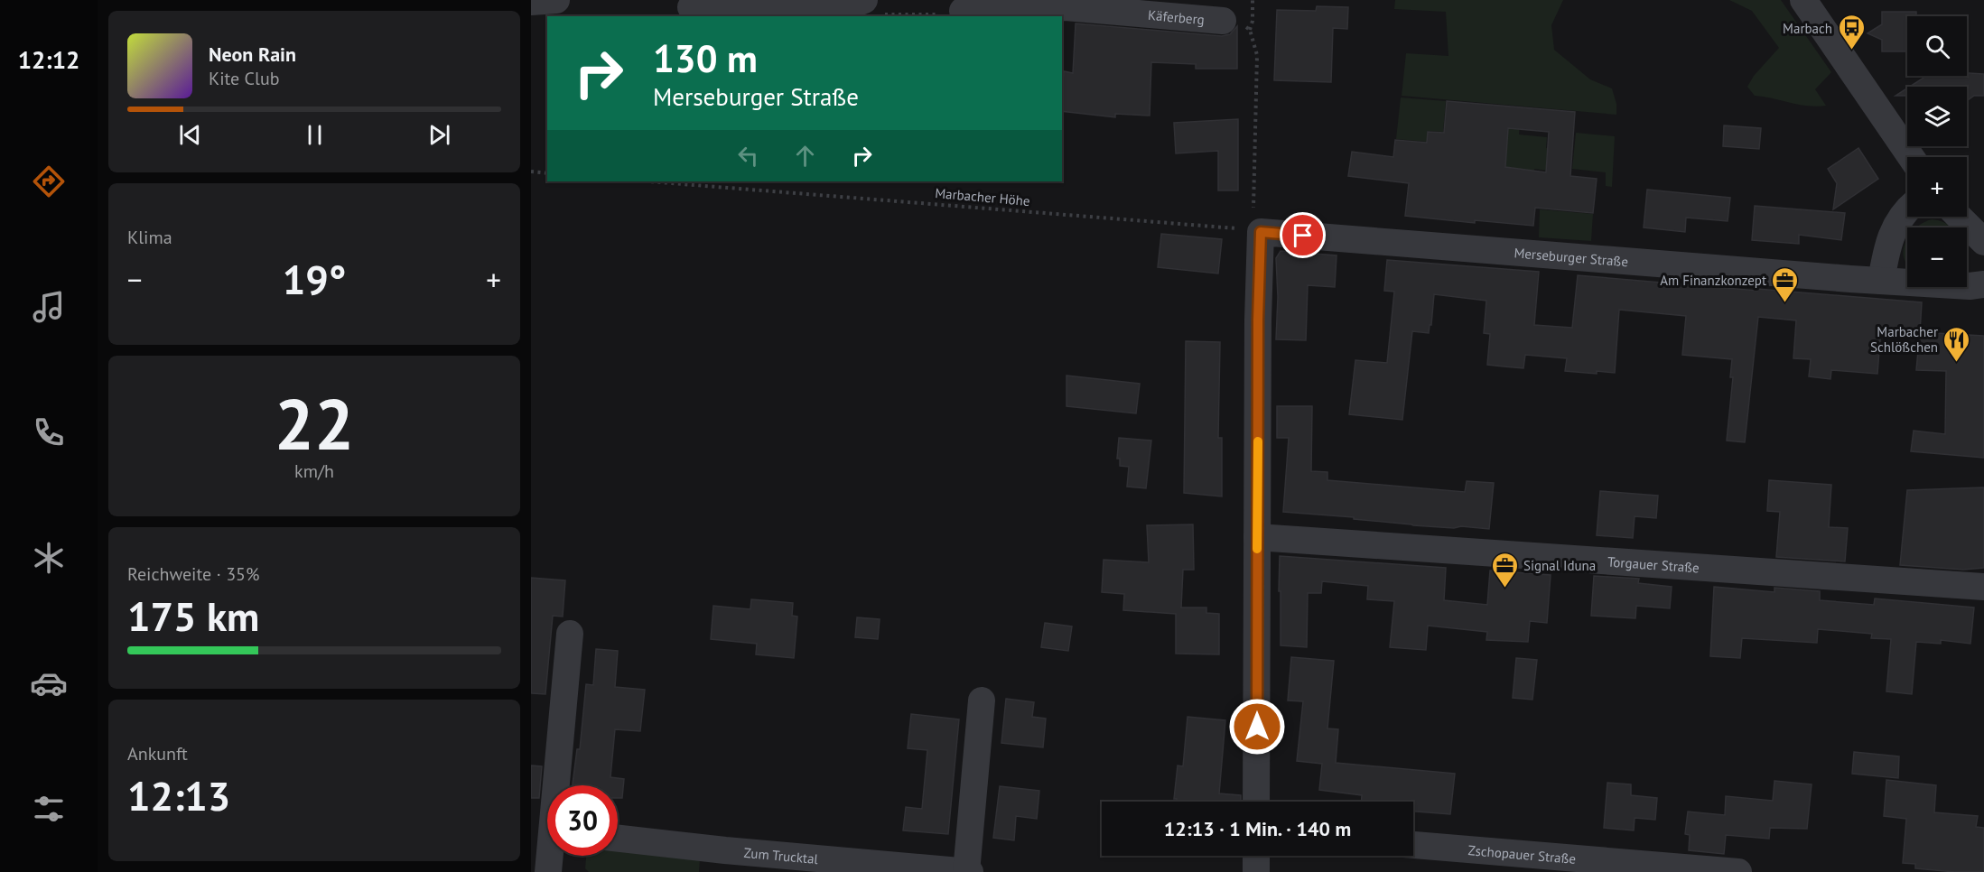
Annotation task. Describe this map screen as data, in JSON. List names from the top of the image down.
{
  "streets": {
    "street": [
      "Käferberg",
      "Merseburger Straße",
      "Torgauer Straße",
      "Zschopauer Straße",
      "Zum Trucktal"
    ],
    "path": ["Marbacher Höhe"]
  },
  "crossings": [
    ["Marbacher Höhe", "Merseburger Straße"]
  ],
  "places": {
    "bus stop": ["Marbach"],
    "office": ["Am Finanzkonzept", "Signal Iduna"],
    "restaurant": ["Marbacher Schlößchen"]
  },
  "page": {
    "tabs": "12:12",
    "map_buttons": ["+", "−"],
    "turn": ["130 m", "Merseburger Straße"],
    "song": ["Neon Rain", "Kite Club"],
    "tile": [
      "Klima",
      ["22", "km/h"],
      ["Reichweite · 35%", "175 km"],
      ["Ankunft", "12:13"]
    ],
    "heat": ["−", "19°", "+"],
    "limit": "30",
    "trip": "12:13 · 1 Min. · 140 m"
  }
}
